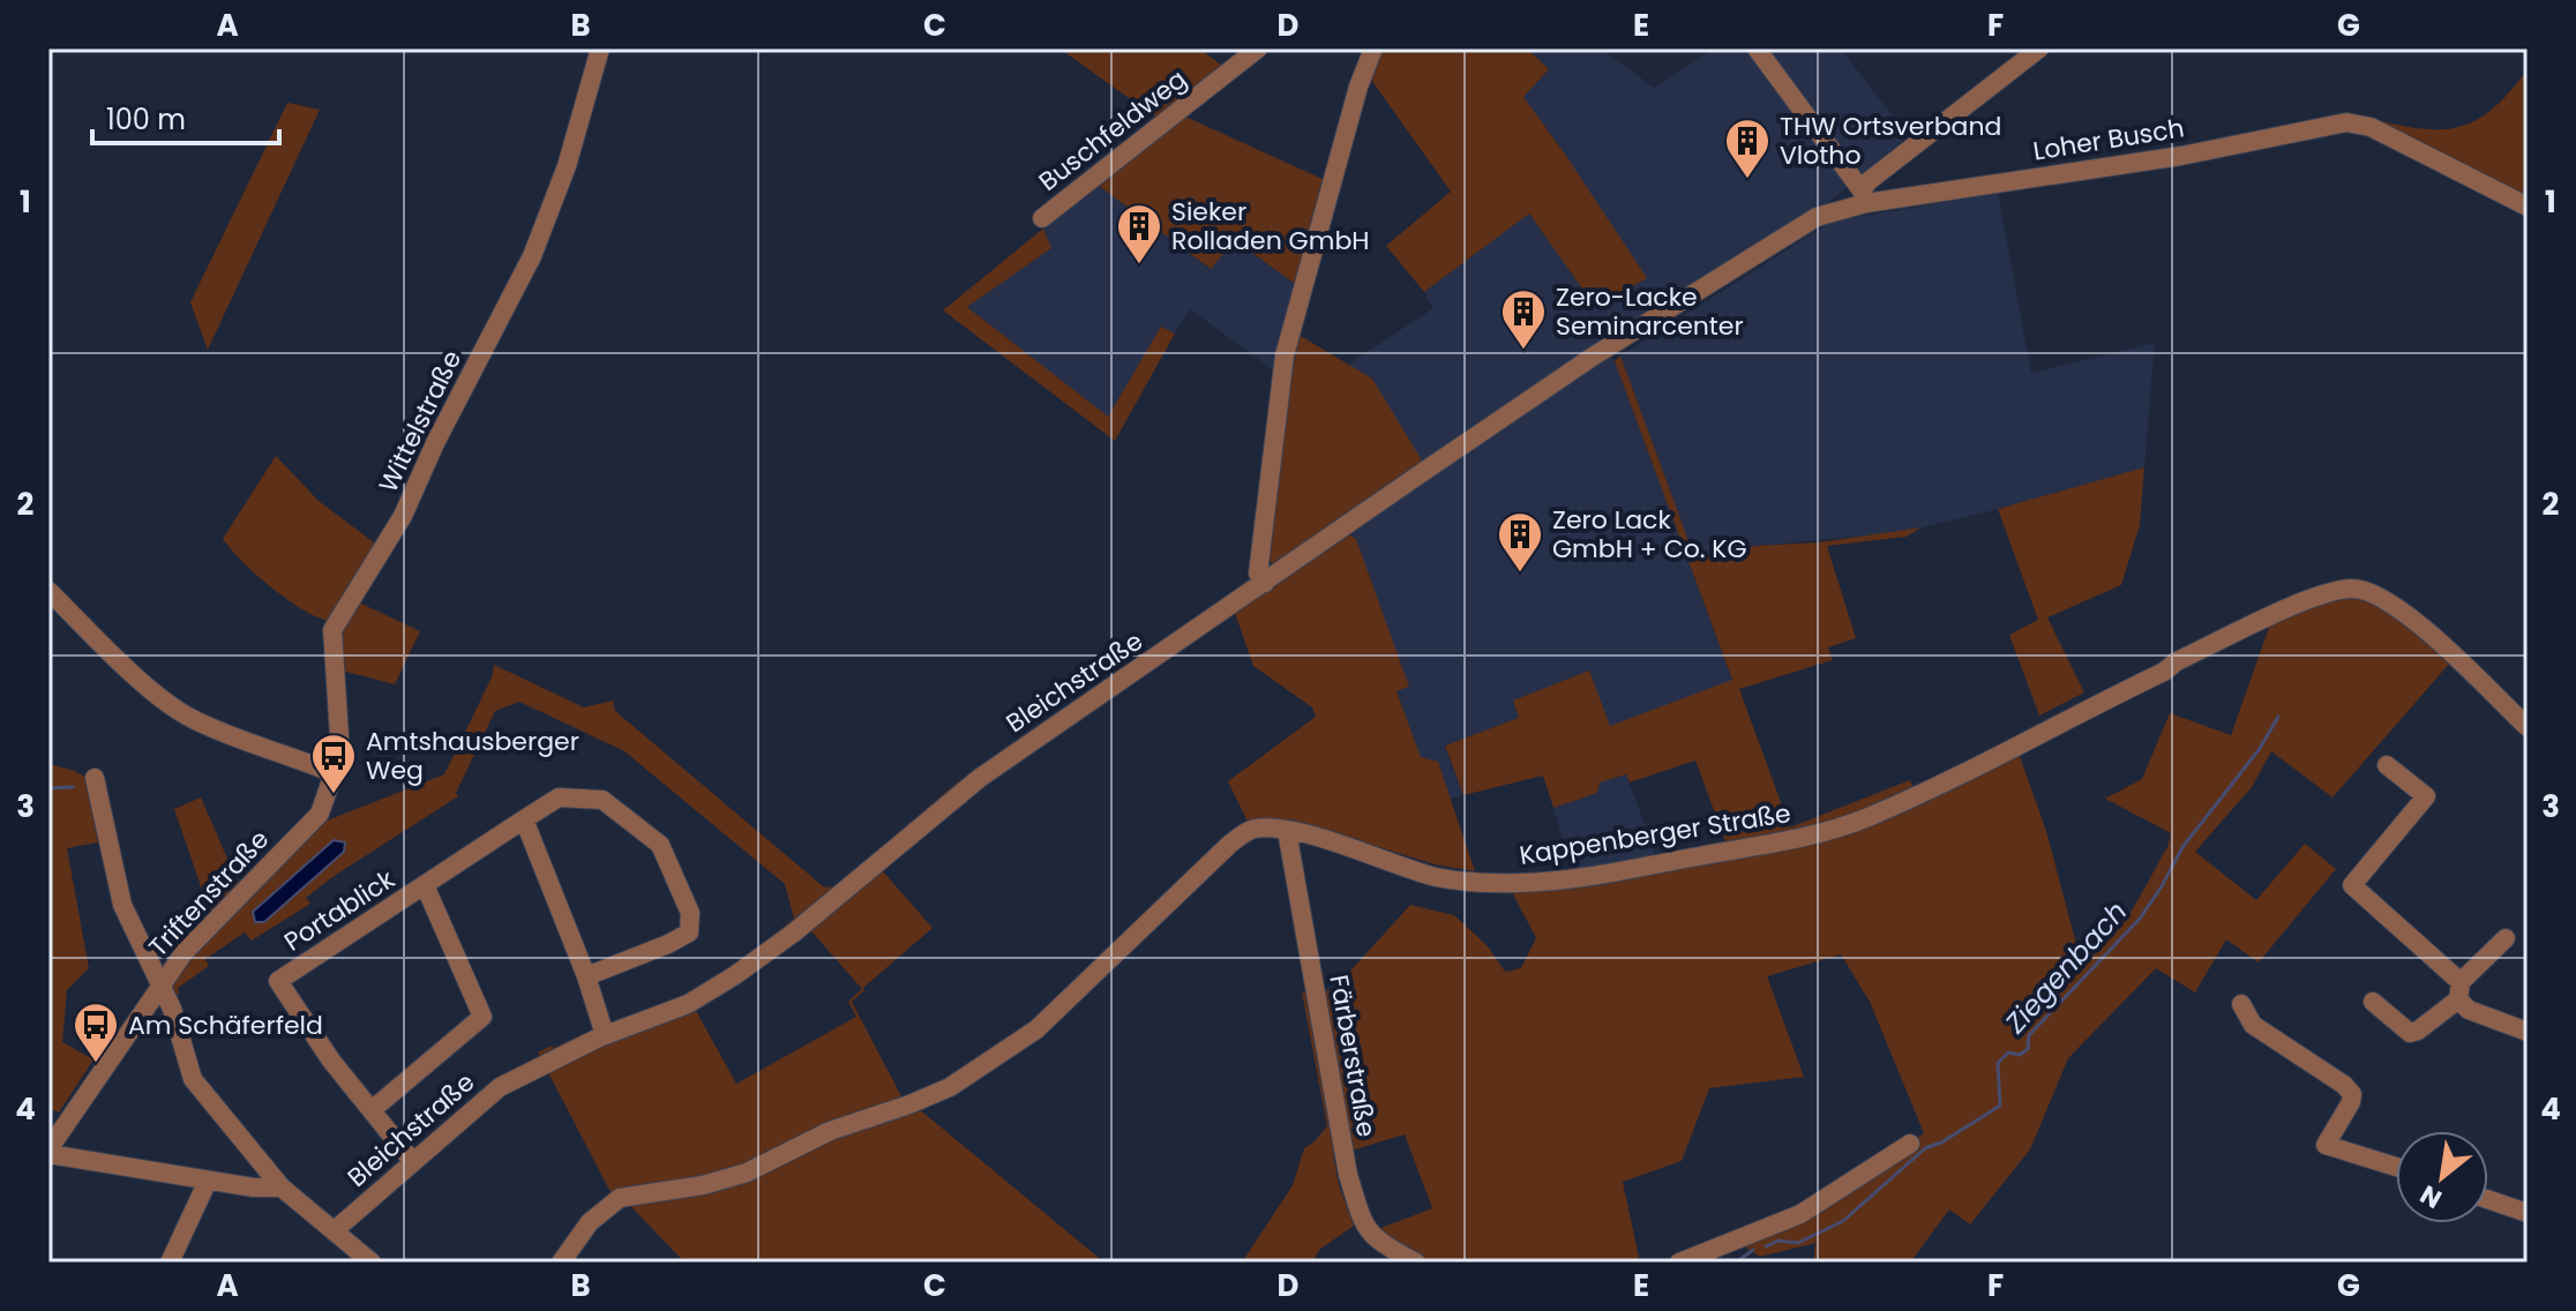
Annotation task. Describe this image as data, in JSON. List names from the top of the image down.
{
  "streets": {
    "street": [
      "Buschfeldweg",
      "Loher Busch",
      "Wittelstraße",
      "Bleichstraße",
      "Kappenberger Straße",
      "Triftenstraße",
      "Portablick",
      "Färberstraße"
    ]
  },
  "crossings": [
    ["Loher Busch", "Bleichstraße"],
    ["Wittelstraße", "Triftenstraße"],
    ["Bleichstraße", "Portablick"],
    ["Kappenberger Straße", "Färberstraße"]
  ],
  "water": ["Ziegenbach"],
  "places": {
    "building": [
      "THW Ortsverband Vlotho",
      "Sieker Rolladen GmbH",
      "Zero-Lacke Seminarcenter",
      "Zero Lack GmbH + Co. KG"
    ],
    "bus stop": ["Amtshausberger Weg", "Am Schäferfeld"]
  },
  "scale_bar": "100 m",
  "north": "bottom left",
  "grid": {
    "columns": [
      "A",
      "B",
      "C",
      "D",
      "E",
      "F",
      "G"
    ],
    "rows": [
      "1",
      "2",
      "3",
      "4"
    ]
  }
}
